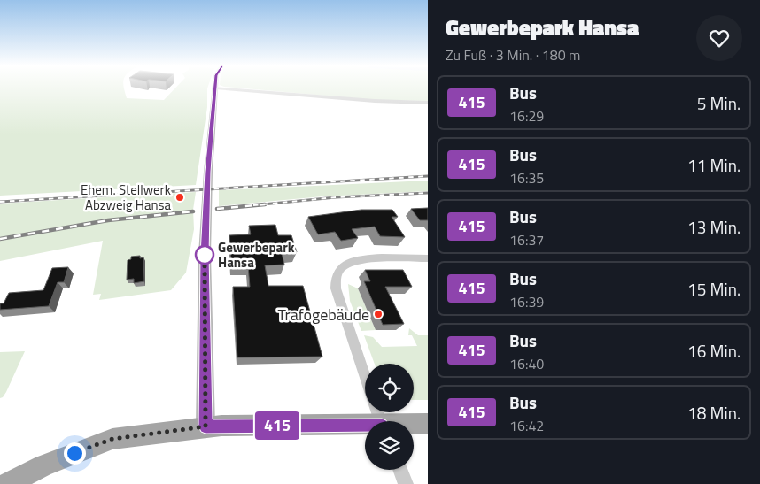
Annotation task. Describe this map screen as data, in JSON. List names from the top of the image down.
{
  "places": ["Ehem. Stellwerk Abzweig Hansa", "Gewerbepark Hansa", "Trafogebäude"],
  "lines": ["bus line 415"],
  "page": {
    "on_map": "415",
    "heading": ["Gewerbepark Hansa", "Zu Fuß · 3 Min. · 180 m"],
    "list": [
      {
        "mark": "415",
        "name": "Bus",
        "note": "16:29",
        "value": "5 Min."
      },
      {
        "mark": "415",
        "name": "Bus",
        "note": "16:35",
        "value": "11 Min."
      },
      {
        "mark": "415",
        "name": "Bus",
        "note": "16:37",
        "value": "13 Min."
      },
      {
        "mark": "415",
        "name": "Bus",
        "note": "16:39",
        "value": "15 Min."
      },
      {
        "mark": "415",
        "name": "Bus",
        "note": "16:40",
        "value": "16 Min."
      },
      {
        "mark": "415",
        "name": "Bus",
        "note": "16:42",
        "value": "18 Min."
      }
    ]
  }
}
